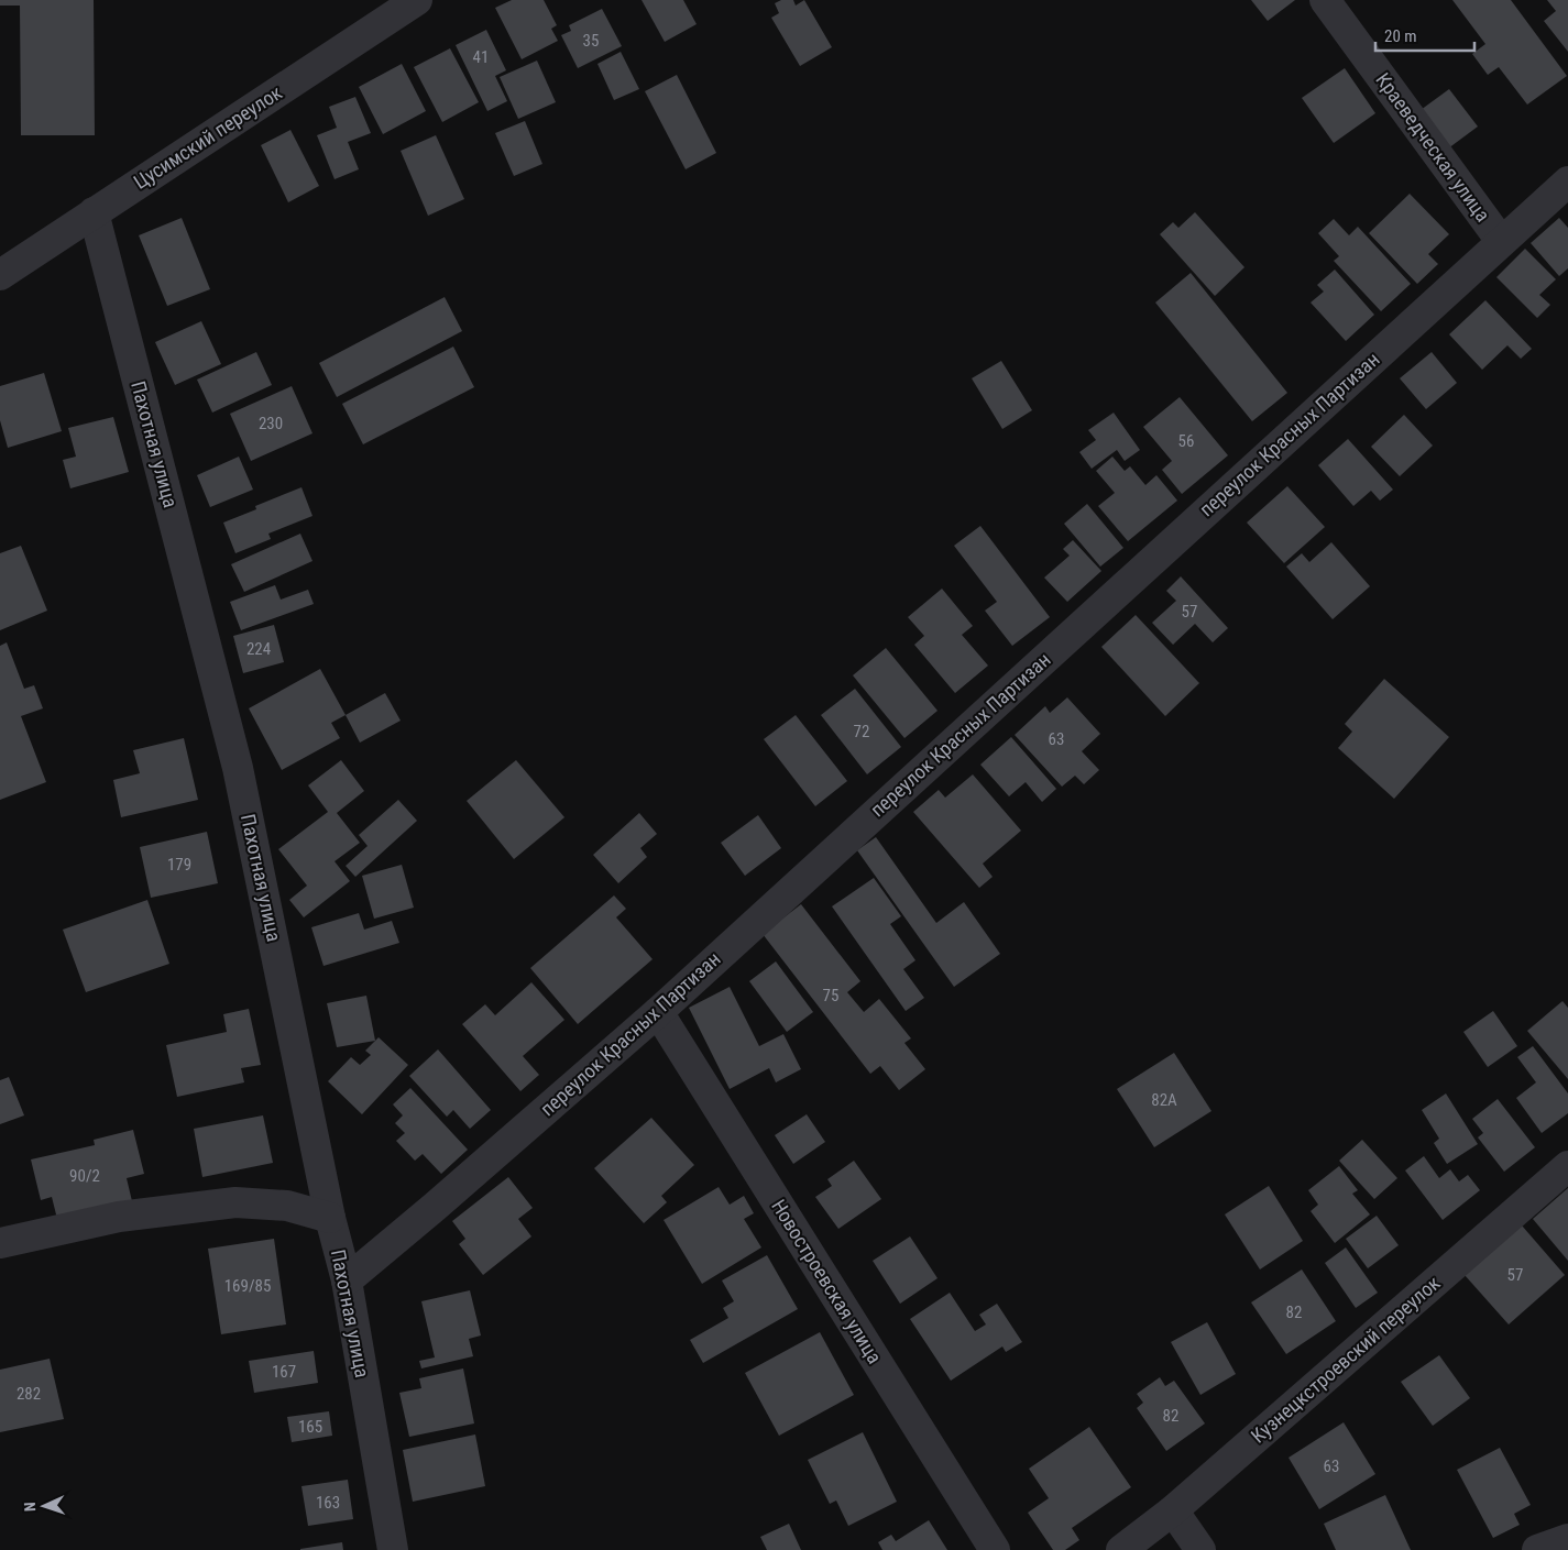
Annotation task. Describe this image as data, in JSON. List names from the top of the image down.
{
  "streets": {
    "street": [
      "Цусимский переулок",
      "Краеведческая улица",
      "переулок Красных Партизан",
      "Пахотная улица",
      "Новостроевская улица",
      "Кузнецкстроевский переулок"
    ]
  },
  "crossings": [
    ["Цусимский переулок", "Пахотная улица"],
    ["Краеведческая улица", "переулок Красных Партизан"],
    ["переулок Красных Партизан", "Пахотная улица"],
    ["переулок Красных Партизан", "Новостроевская улица"]
  ],
  "house_numbers": [
    "35",
    "41",
    "230",
    "56",
    "57",
    "224",
    "72",
    "63",
    "179",
    "75",
    "82А",
    "90/2",
    "57",
    "169/85",
    "82",
    "167",
    "282",
    "82",
    "165",
    "63",
    "163"
  ],
  "scale_bar": "20 m",
  "north": "left"
}
